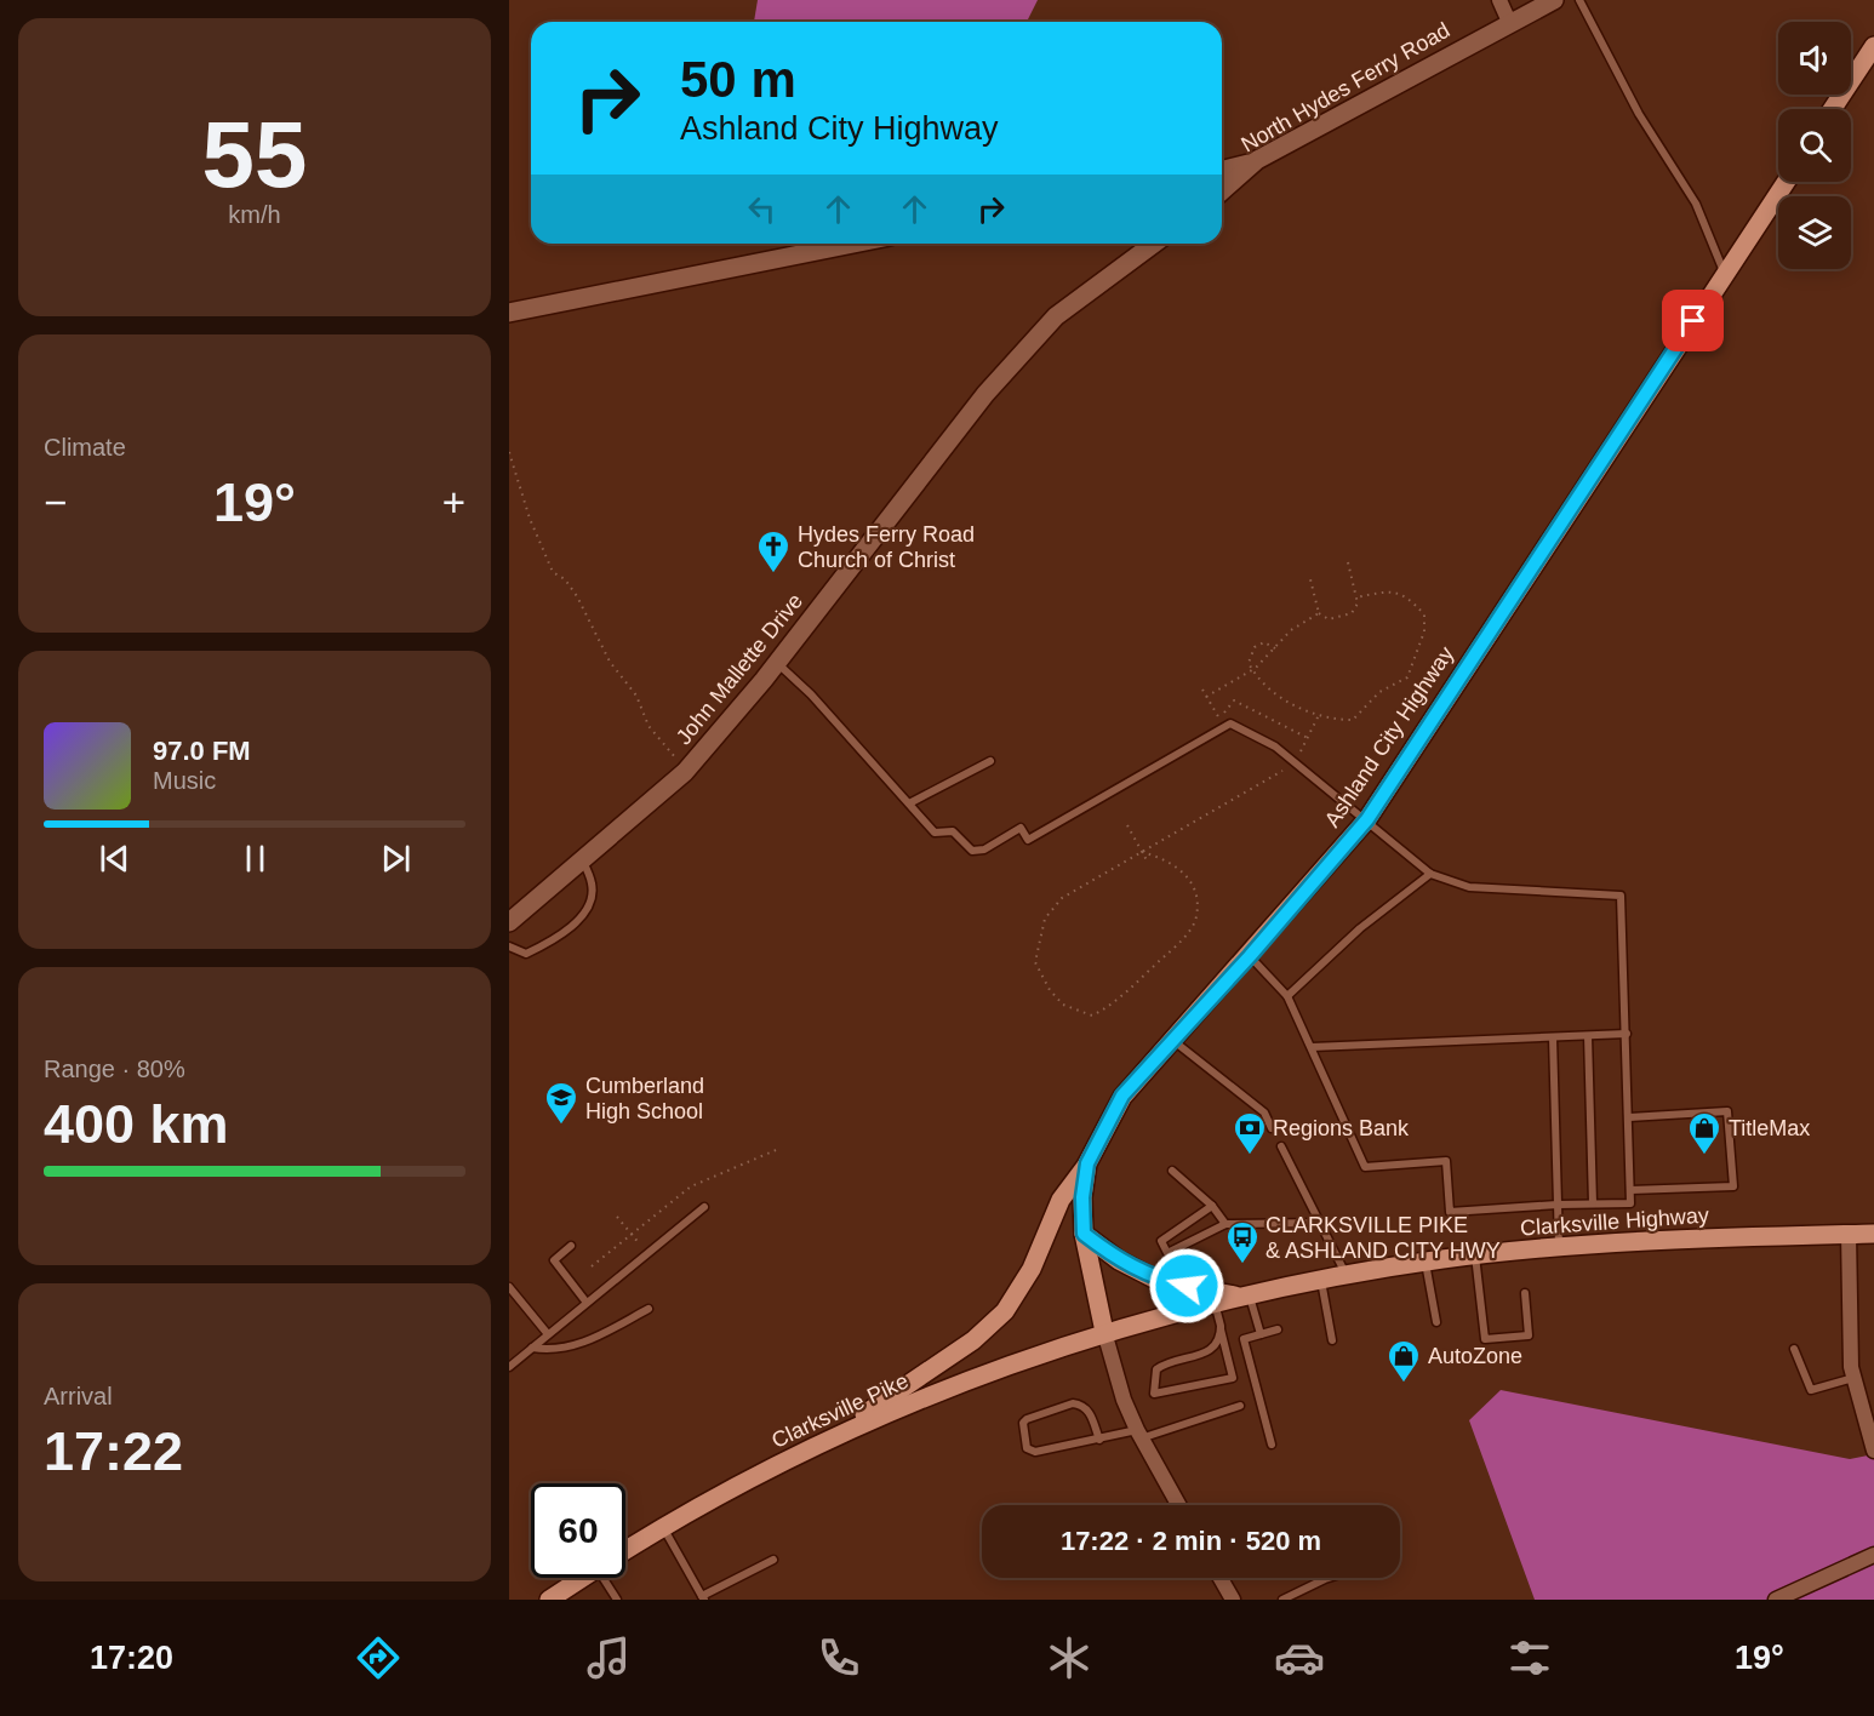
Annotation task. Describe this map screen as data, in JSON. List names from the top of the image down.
{
  "streets": {
    "main road": ["Ashland City Highway", "Clarksville Highway", "Clarksville Pike"],
    "street": ["North Hydes Ferry Road", "John Mallette Drive"]
  },
  "crossings": [
    ["Ashland City Highway", "Clarksville Highway"],
    ["Ashland City Highway", "Clarksville Pike"],
    ["Clarksville Highway", "Clarksville Pike"]
  ],
  "places": {
    "church": ["Hydes Ferry Road Church of Christ"],
    "school or university": ["Cumberland High School"],
    "bank": ["Regions Bank"],
    "shop": ["TitleMax", "AutoZone"],
    "bus stop": ["CLARKSVILLE PIKE & ASHLAND CITY HWY"]
  },
  "page": {
    "tile": [
      ["55", "km/h"],
      "Climate",
      ["Range · 80%", "400 km"],
      ["Arrival", "17:22"]
    ],
    "turn": ["50 m", "Ashland City Highway"],
    "heat": ["−", "19°", "+"],
    "song": ["97.0 FM", "Music"],
    "limit": "60",
    "trip": "17:22 · 2 min · 520 m",
    "tabs": ["17:20", "19°"]
  }
}
